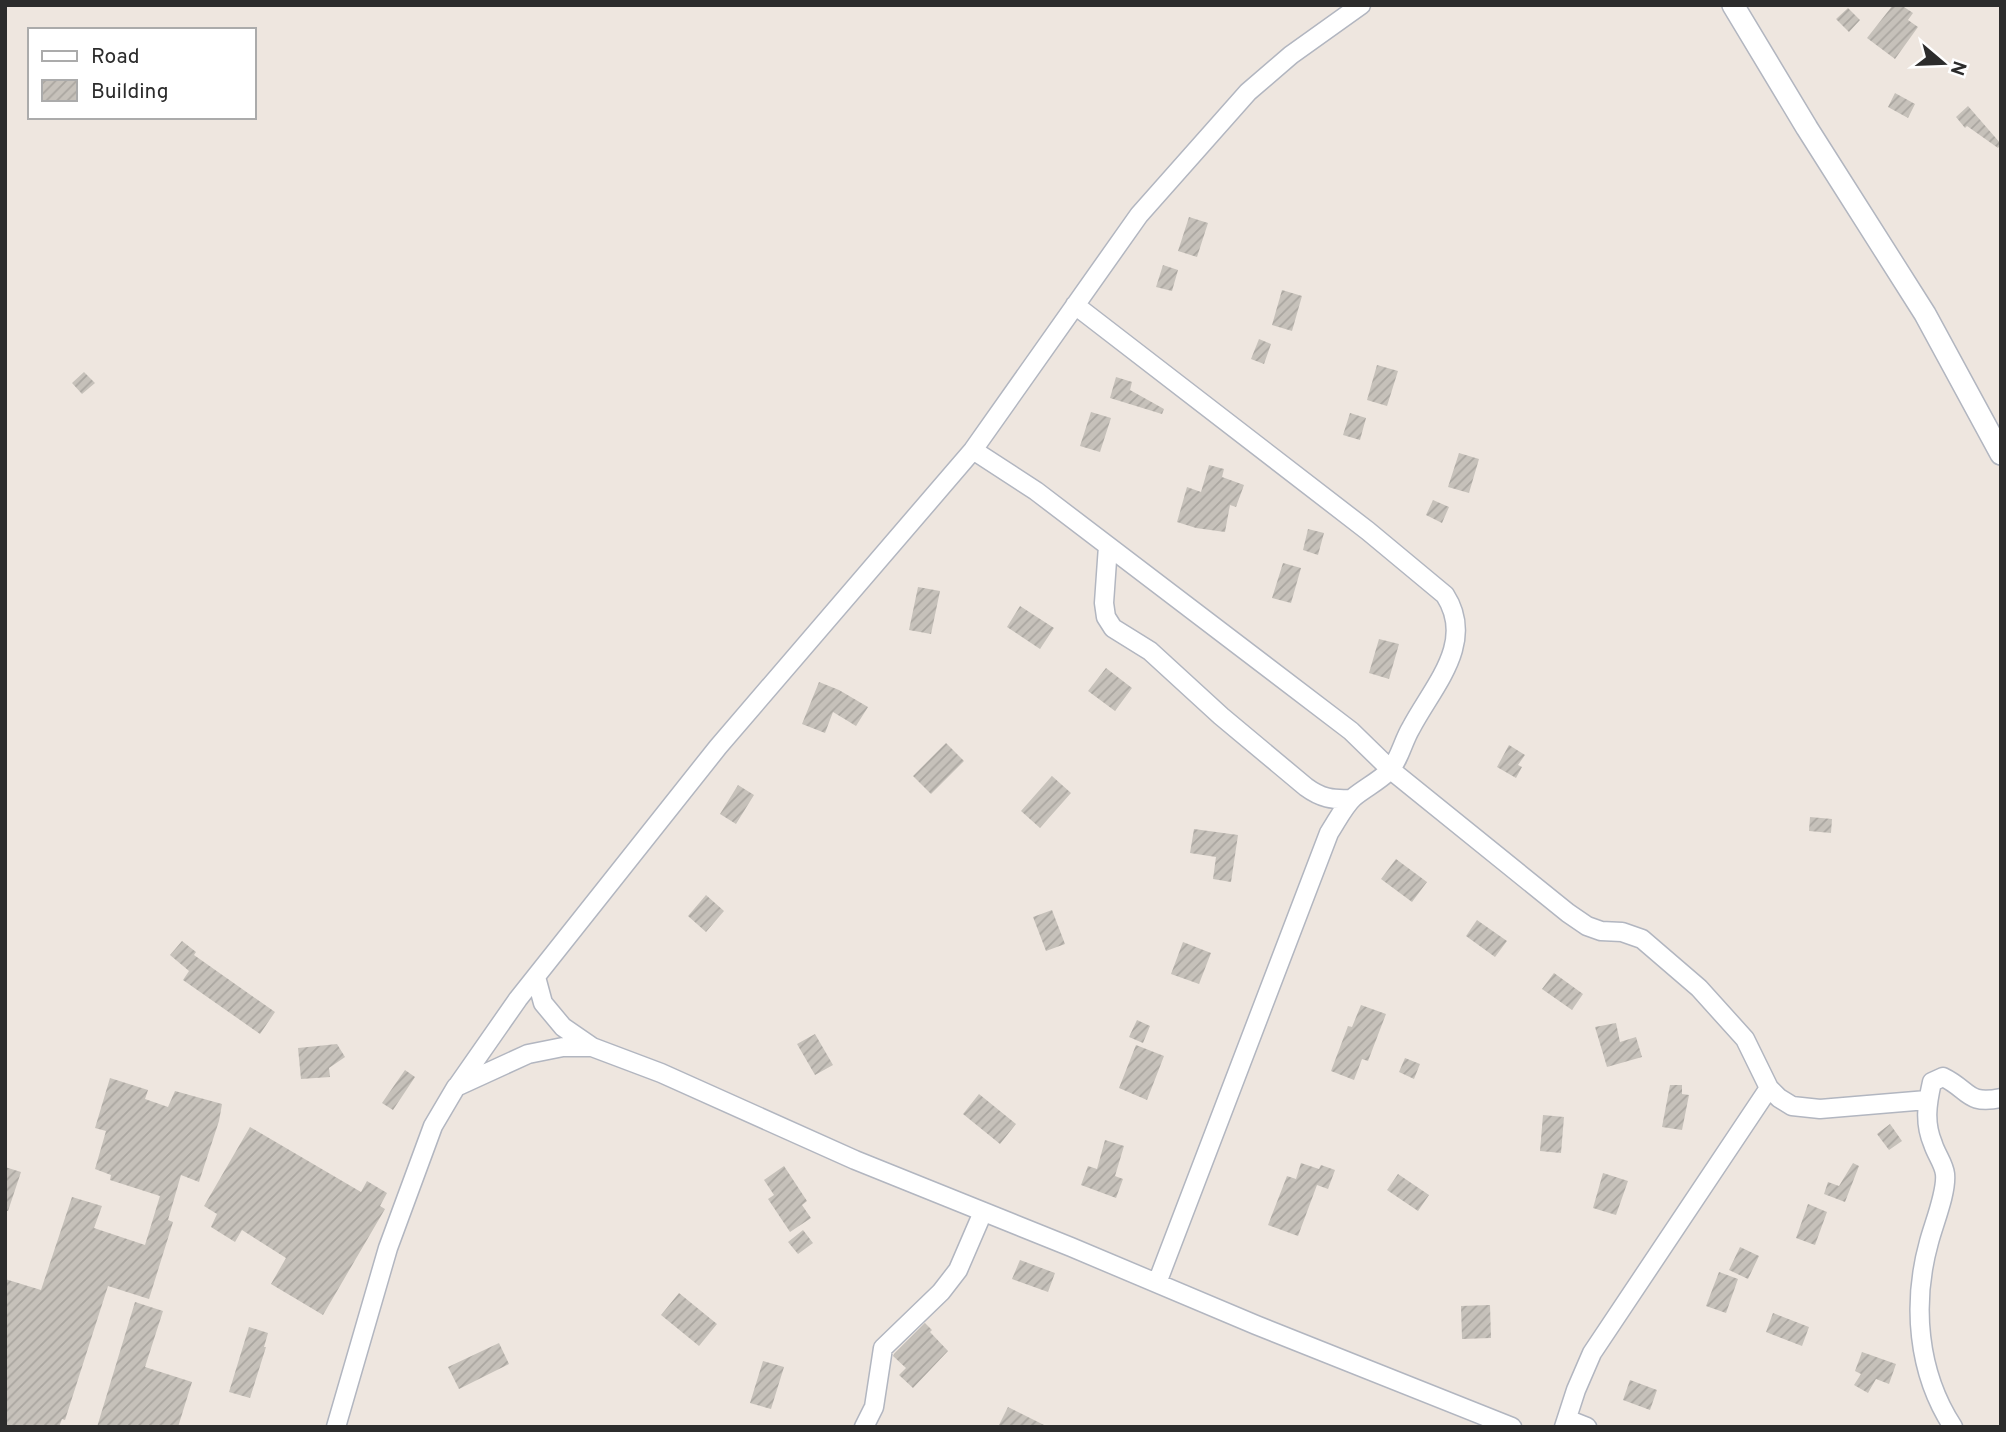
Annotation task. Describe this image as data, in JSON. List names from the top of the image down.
{
  "legend": ["Road", "Building"],
  "north": "right"
}
